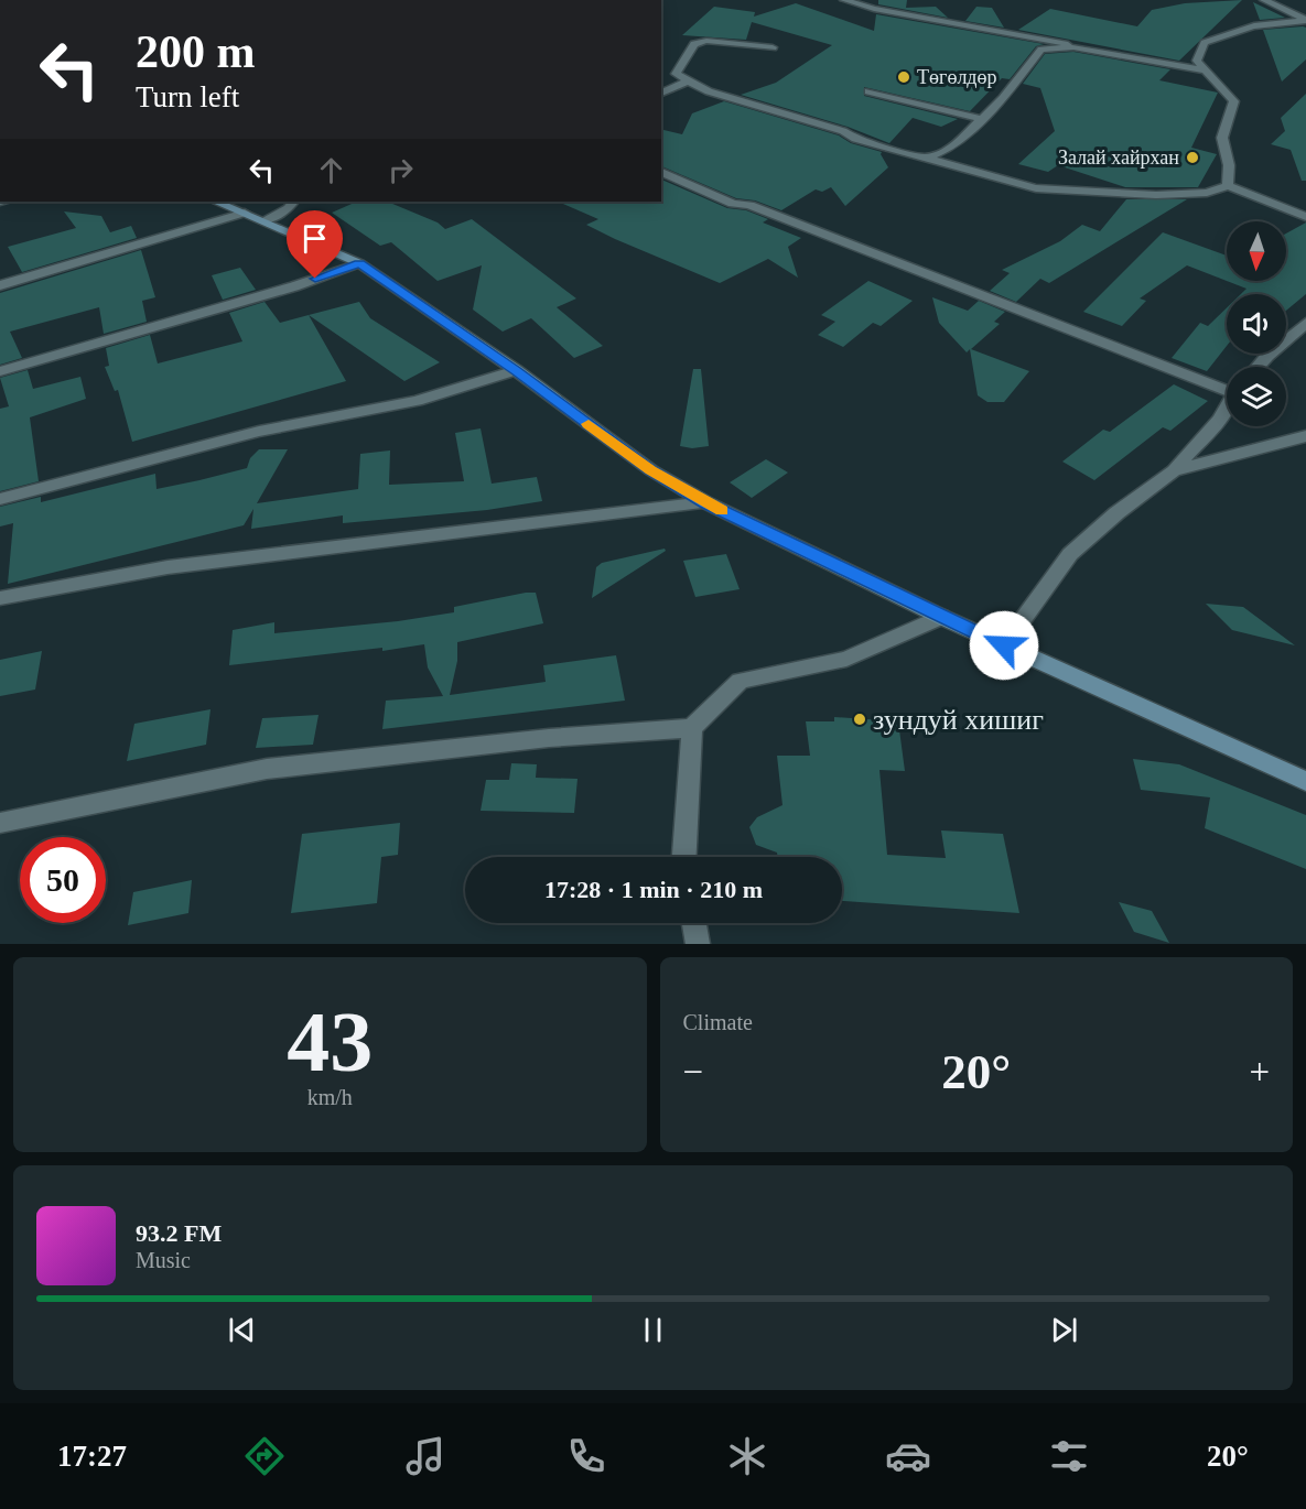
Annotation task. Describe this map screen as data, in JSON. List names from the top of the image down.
{
  "places": ["Төгөлдөр", "Залай хайрхан", "зундуй хишиг"],
  "north": "bottom",
  "page": {
    "turn": ["200 m", "Turn left"],
    "limit": "50",
    "trip": "17:28 · 1 min · 210 m",
    "tile": [
      ["43", "km/h"],
      "Climate"
    ],
    "heat": ["−", "20°", "+"],
    "song": ["93.2 FM", "Music"],
    "tabs": ["17:27", "20°"]
  }
}
